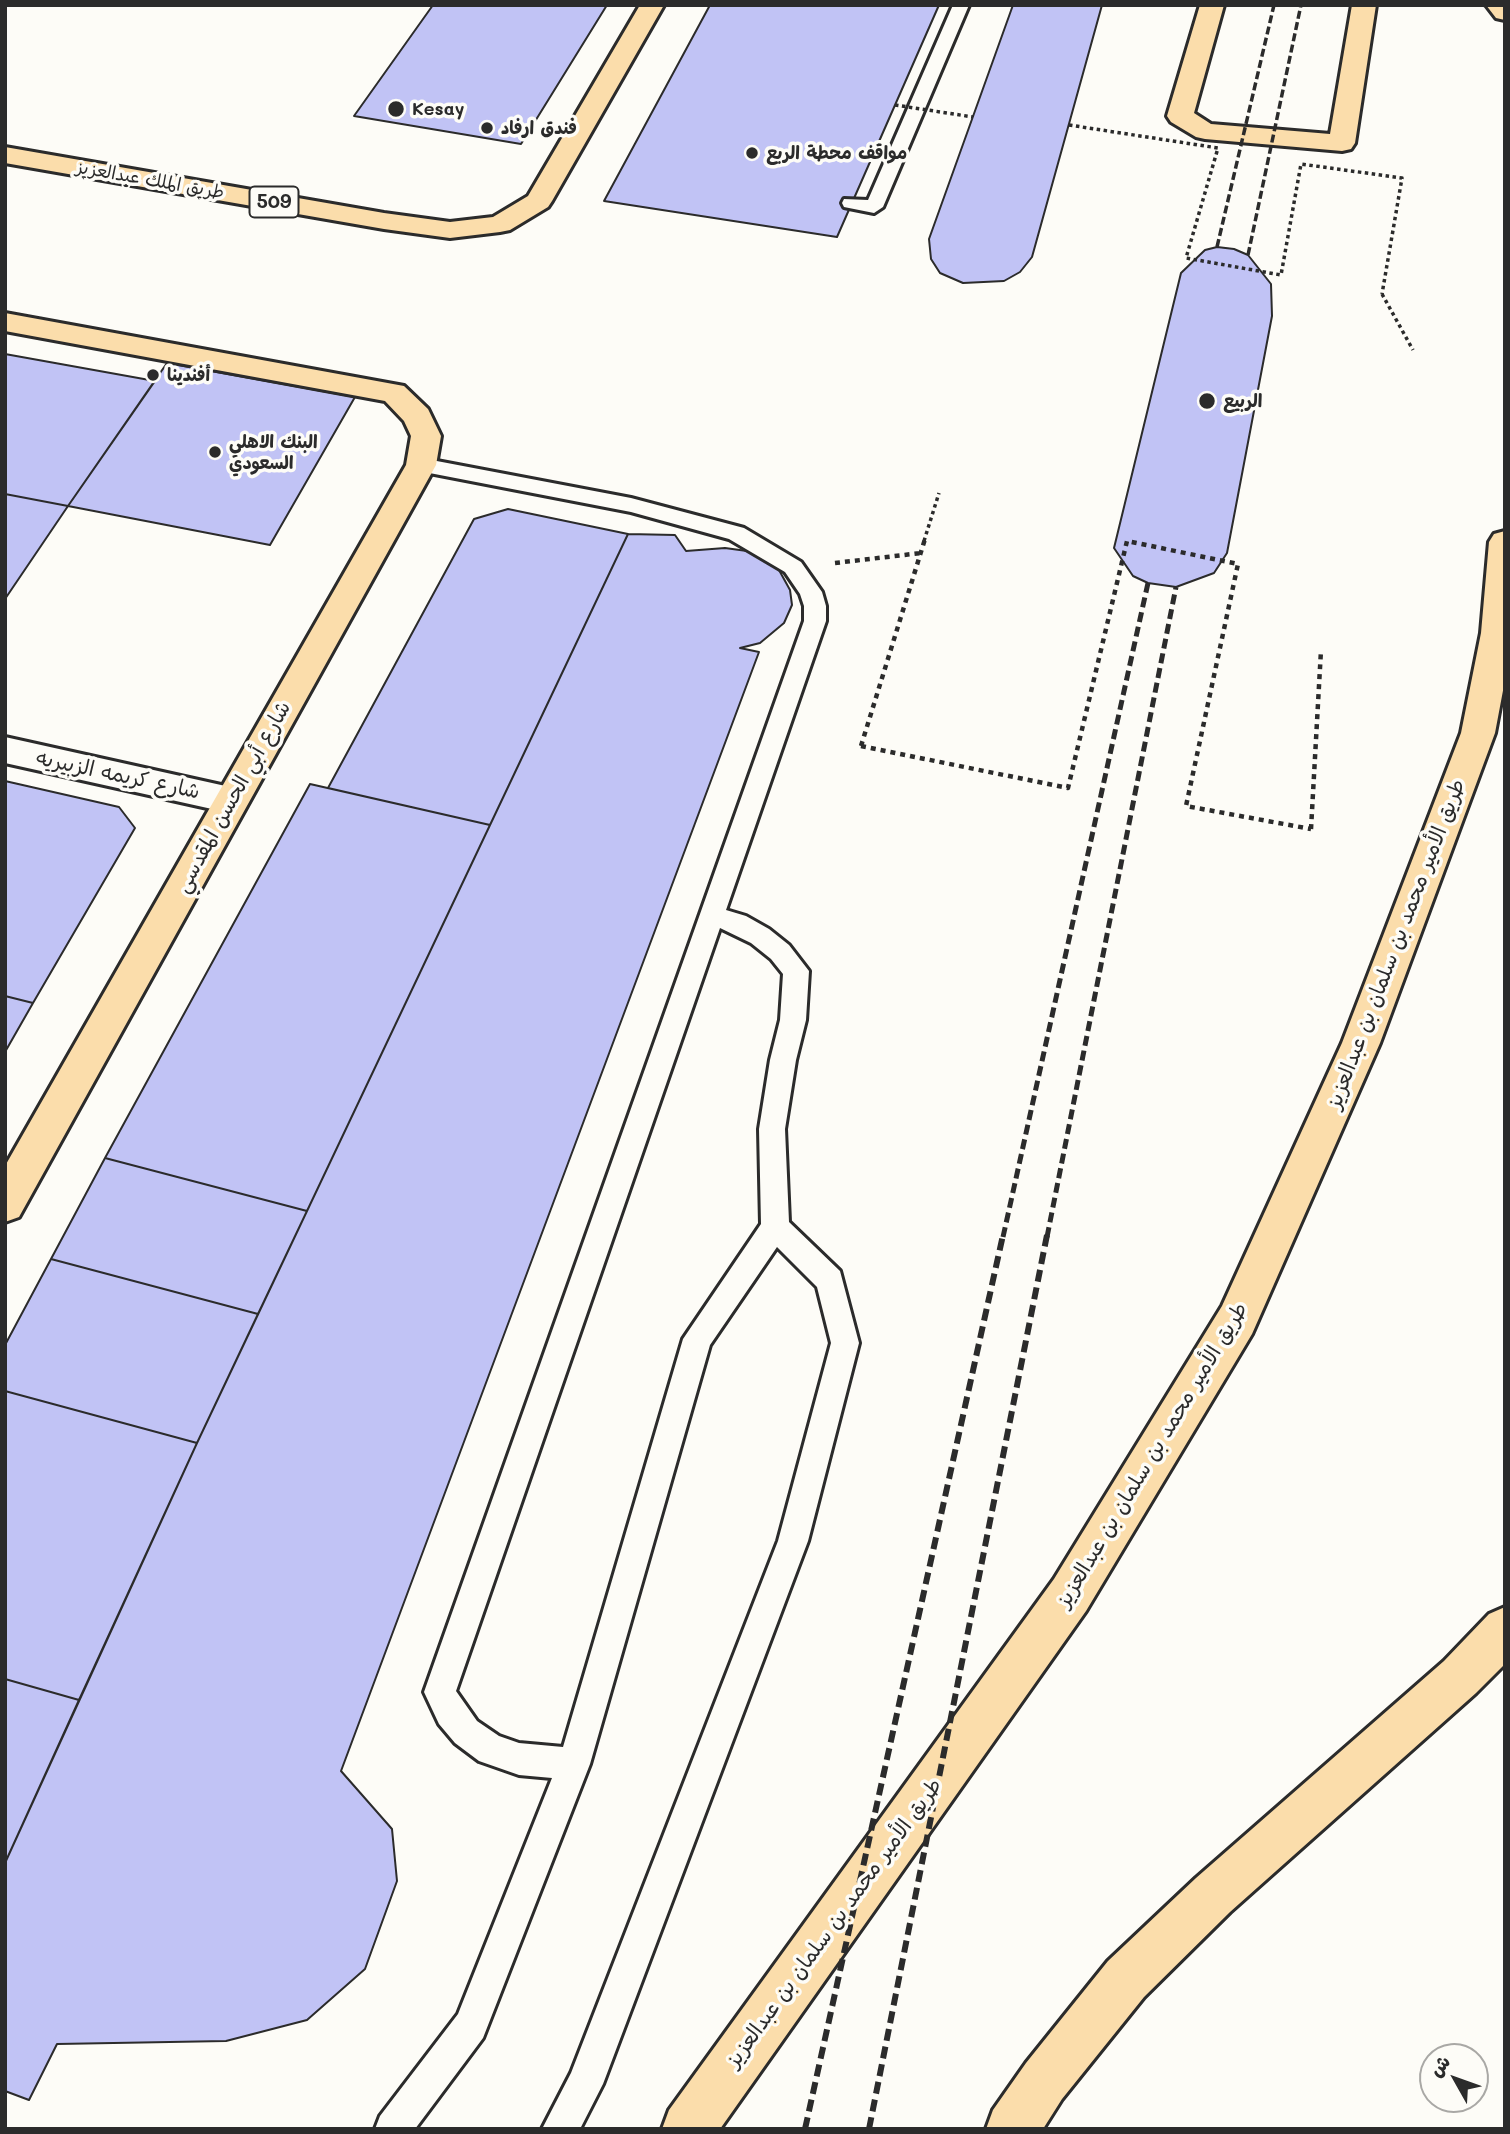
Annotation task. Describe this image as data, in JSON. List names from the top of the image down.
{
  "streets": {
    "main road": [
      "طريق الملك عبدالعزيز",
      "509",
      "شارع أبي الحسن المقدسي",
      "طريق الأمير محمد بن سلمان بن عبدالعزيز"
    ],
    "street": ["شارع كريمه الزبيريه"]
  },
  "crossings": [
    ["شارع كريمه الزبيريه", "شارع أبي الحسن المقدسي"]
  ],
  "places": [
    "Kesay",
    "فندق ارفاد",
    "مواقف محطة الربع",
    "أفندينا",
    "الربيع",
    "البنك الاهلي السعودي"
  ],
  "north": "top left"
}
